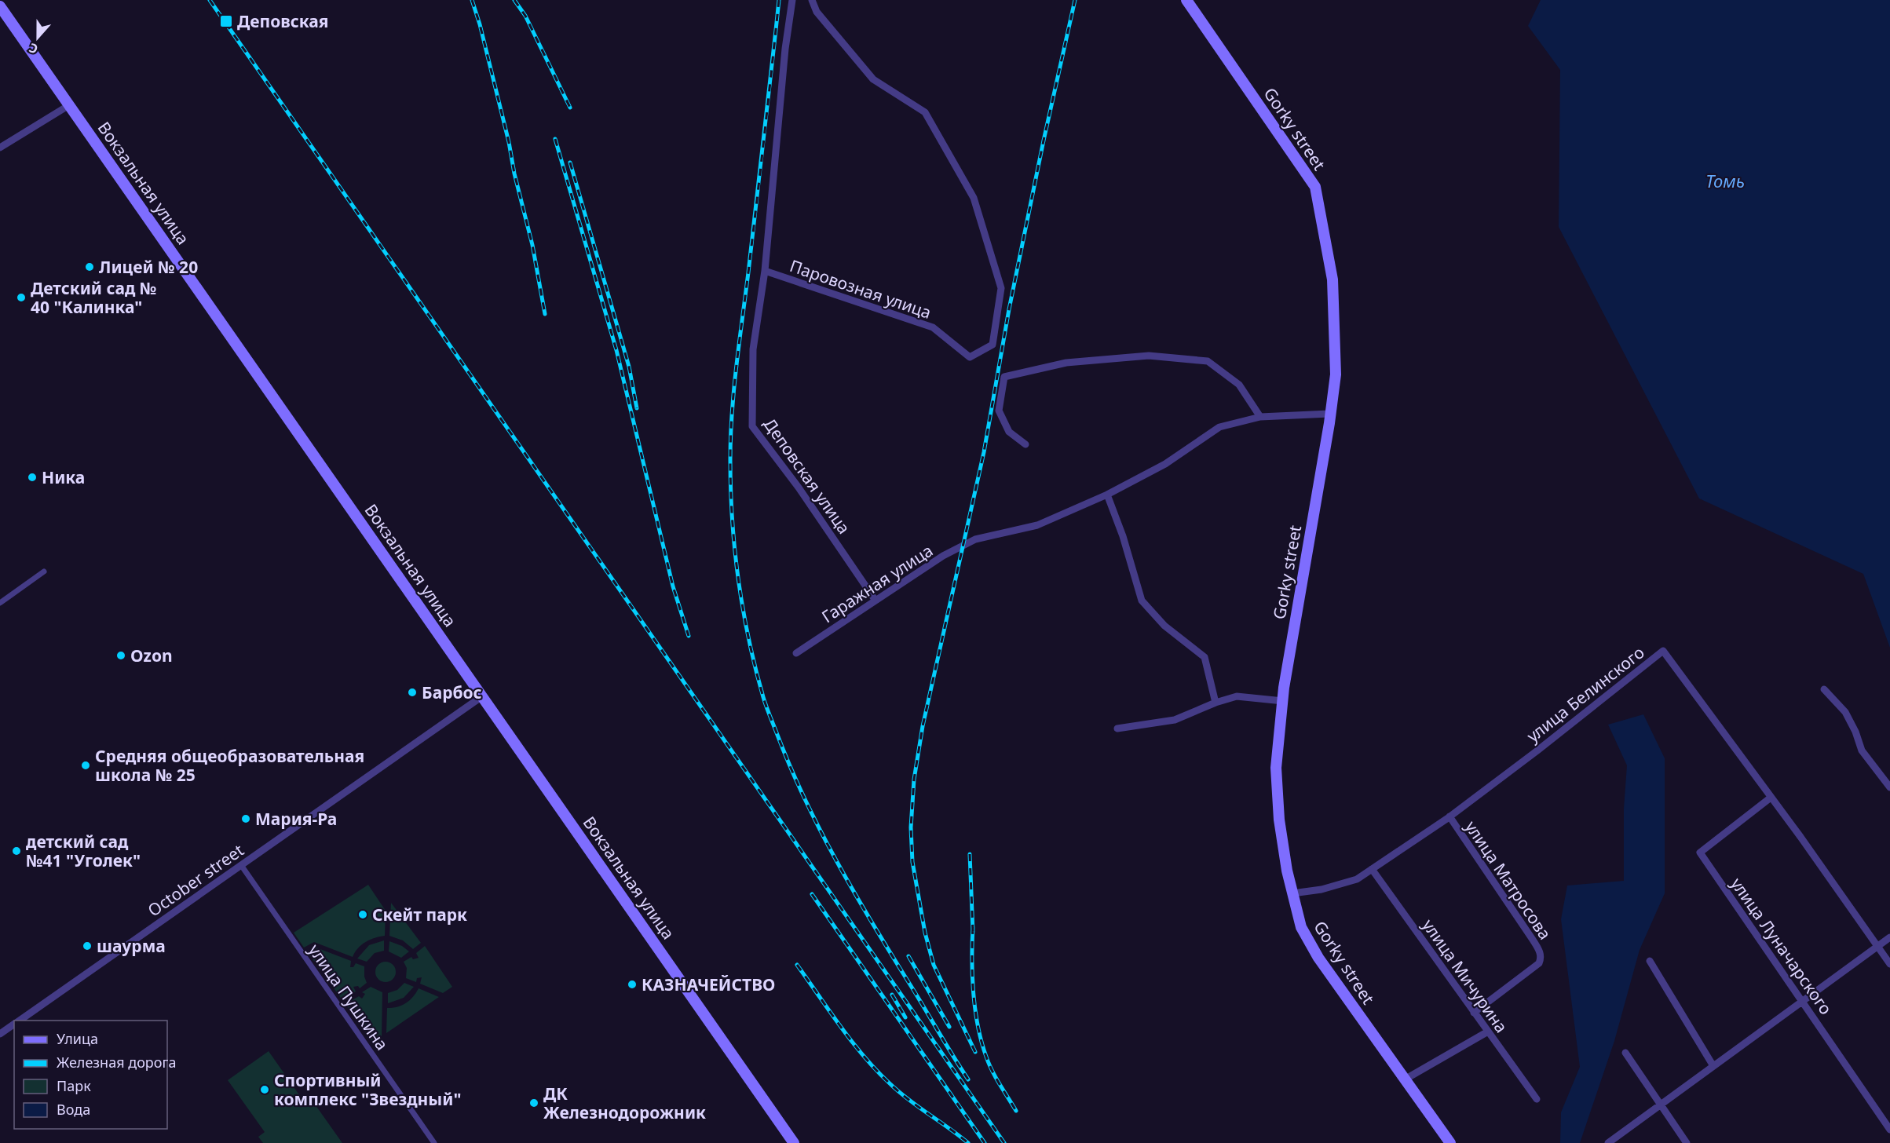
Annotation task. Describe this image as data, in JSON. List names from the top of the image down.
{
  "streets": {
    "main road": ["Gorky street", "Вокзальная улица"],
    "street": [
      "Паровозная улица",
      "Деповская улица",
      "Гаражная улица",
      "улица Белинского",
      "October street",
      "улица Матросова",
      "улица Луначарского",
      "улица Мичурина",
      "улица Пушкина"
    ]
  },
  "crossings": [
    ["Gorky street", "улица Белинского"],
    ["Вокзальная улица", "October street"],
    ["Паровозная улица", "Деповская улица"],
    ["Деповская улица", "Гаражная улица"],
    ["улица Белинского", "улица Матросова"],
    ["улица Белинского", "улица Луначарского"],
    ["улица Белинского", "улица Мичурина"],
    ["October street", "улица Пушкина"],
    ["улица Матросова", "улица Мичурина"]
  ],
  "water": ["Томь"],
  "places": {
    "transit": ["Деповская"],
    "other": [
      "Лицей № 20",
      "Детский сад № 40 \"Калинка\"",
      "Ника",
      "Ozon",
      "Барбос",
      "Средняя общеобразовательная школа № 25",
      "Мария-Ра",
      "детский сад №41 \"Уголек\"",
      "Скейт парк",
      "шаурма",
      "КАЗНАЧЕЙСТВО",
      "Спортивный комплекс \"Звездный\"",
      "ДК Железнодорожник"
    ]
  },
  "legend": [
    "Улица",
    "Железная дорога",
    "Парк",
    "Вода"
  ],
  "north": "bottom"
}
